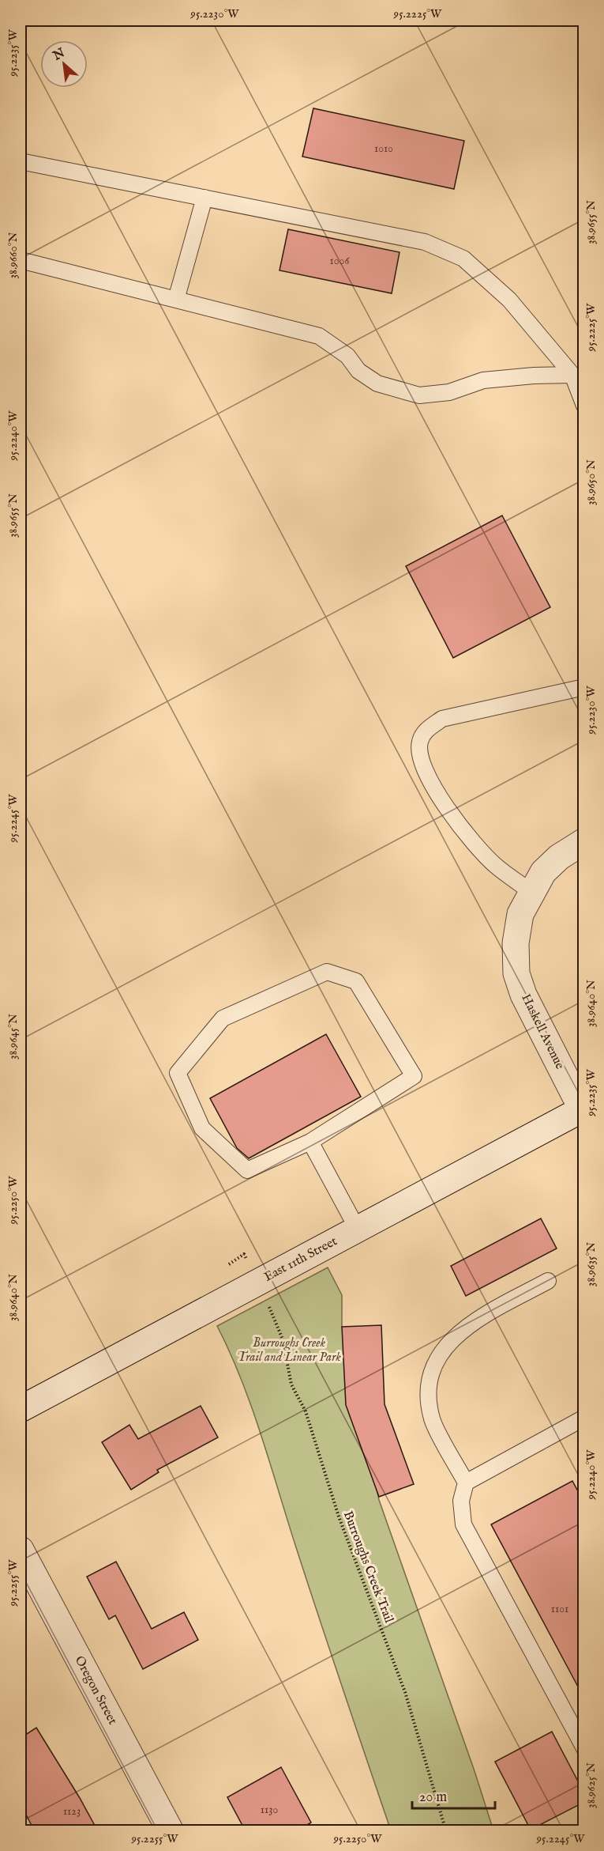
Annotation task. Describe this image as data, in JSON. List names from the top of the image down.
{
  "streets": {
    "street": ["Haskell Avenue", "East 11th Street", "Oregon Street"],
    "path": ["Burroughs Creek Trail"]
  },
  "crossings": [
    ["Haskell Avenue", "East 11th Street"]
  ],
  "parks": ["Burroughs Creek Trail and Linear Park"],
  "house_numbers": [
    "1010",
    "1006",
    "1101",
    "1130",
    "1123"
  ],
  "scale_bar": "20 m",
  "north": "top left",
  "coordinates": [
    "95.2230°W",
    "95.2225°W",
    "95.2235°W",
    "38.9655°N",
    "38.9660°N",
    "95.2240°W",
    "38.9650°N",
    "95.2245°W",
    "38.9640°N",
    "38.9645°N",
    "95.2250°W",
    "38.9635°N",
    "95.2255°W",
    "38.9625°N"
  ]
}
